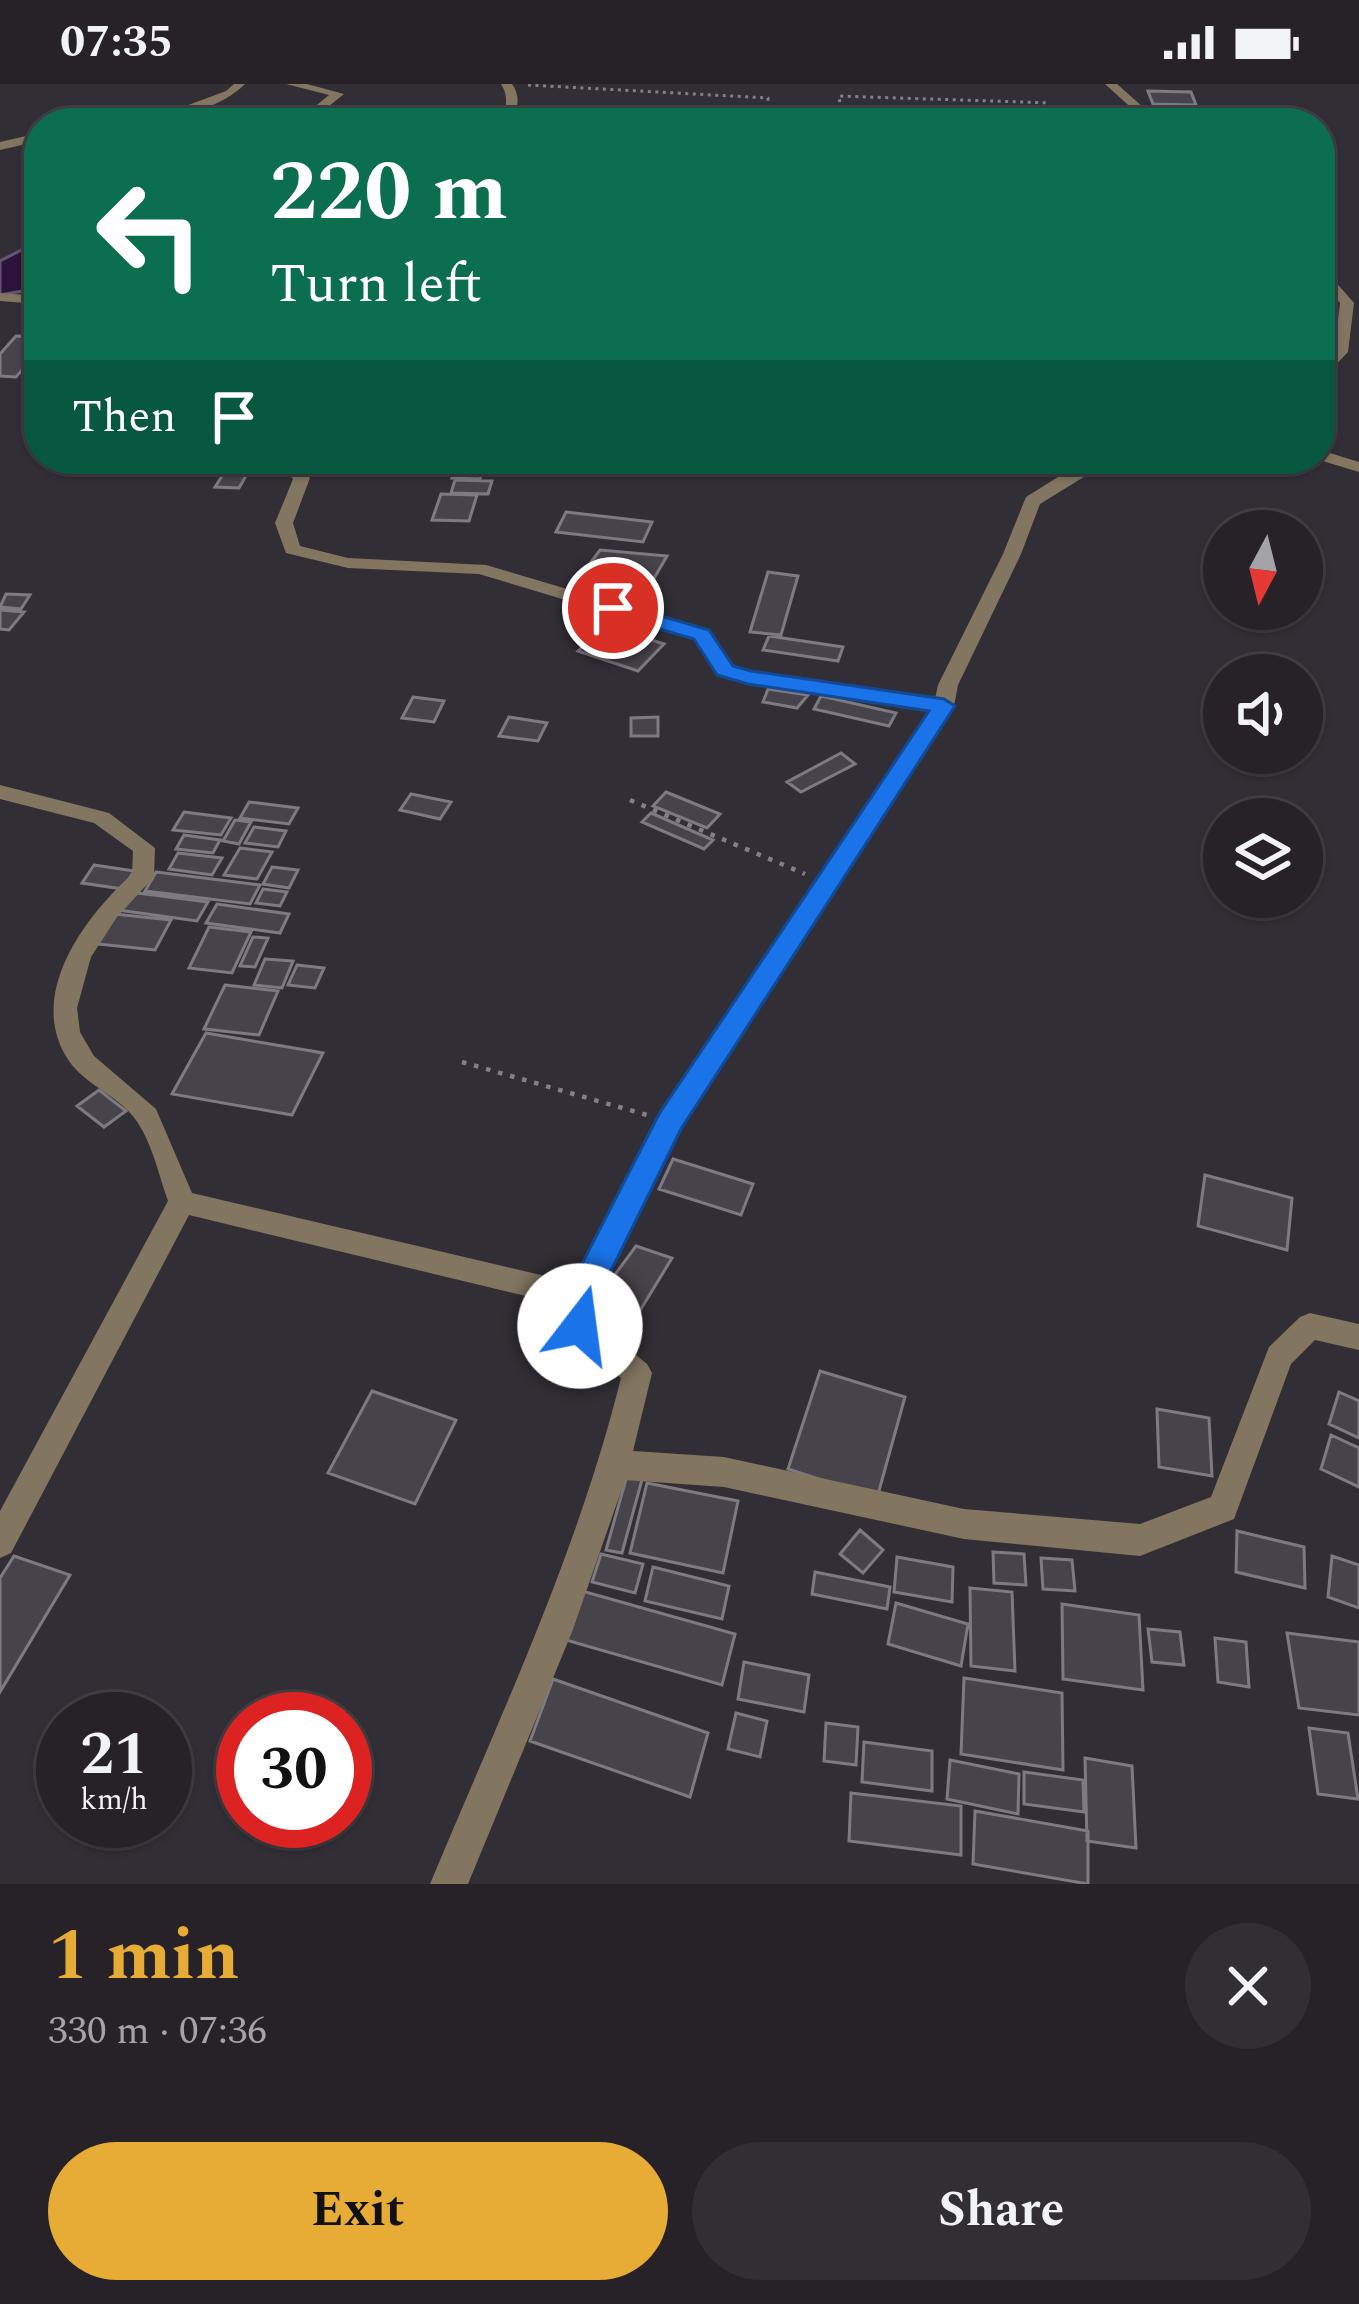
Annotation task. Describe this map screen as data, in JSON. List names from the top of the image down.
{
  "north": "bottom",
  "page": {
    "status": "07:35",
    "turn": ["220 m", "Turn left"],
    "then": "Then",
    "speed": "21 km/h",
    "limit": "30",
    "heading": ["1 min", "330 m · 07:36"],
    "buttons": ["Exit", "Share"]
  }
}
